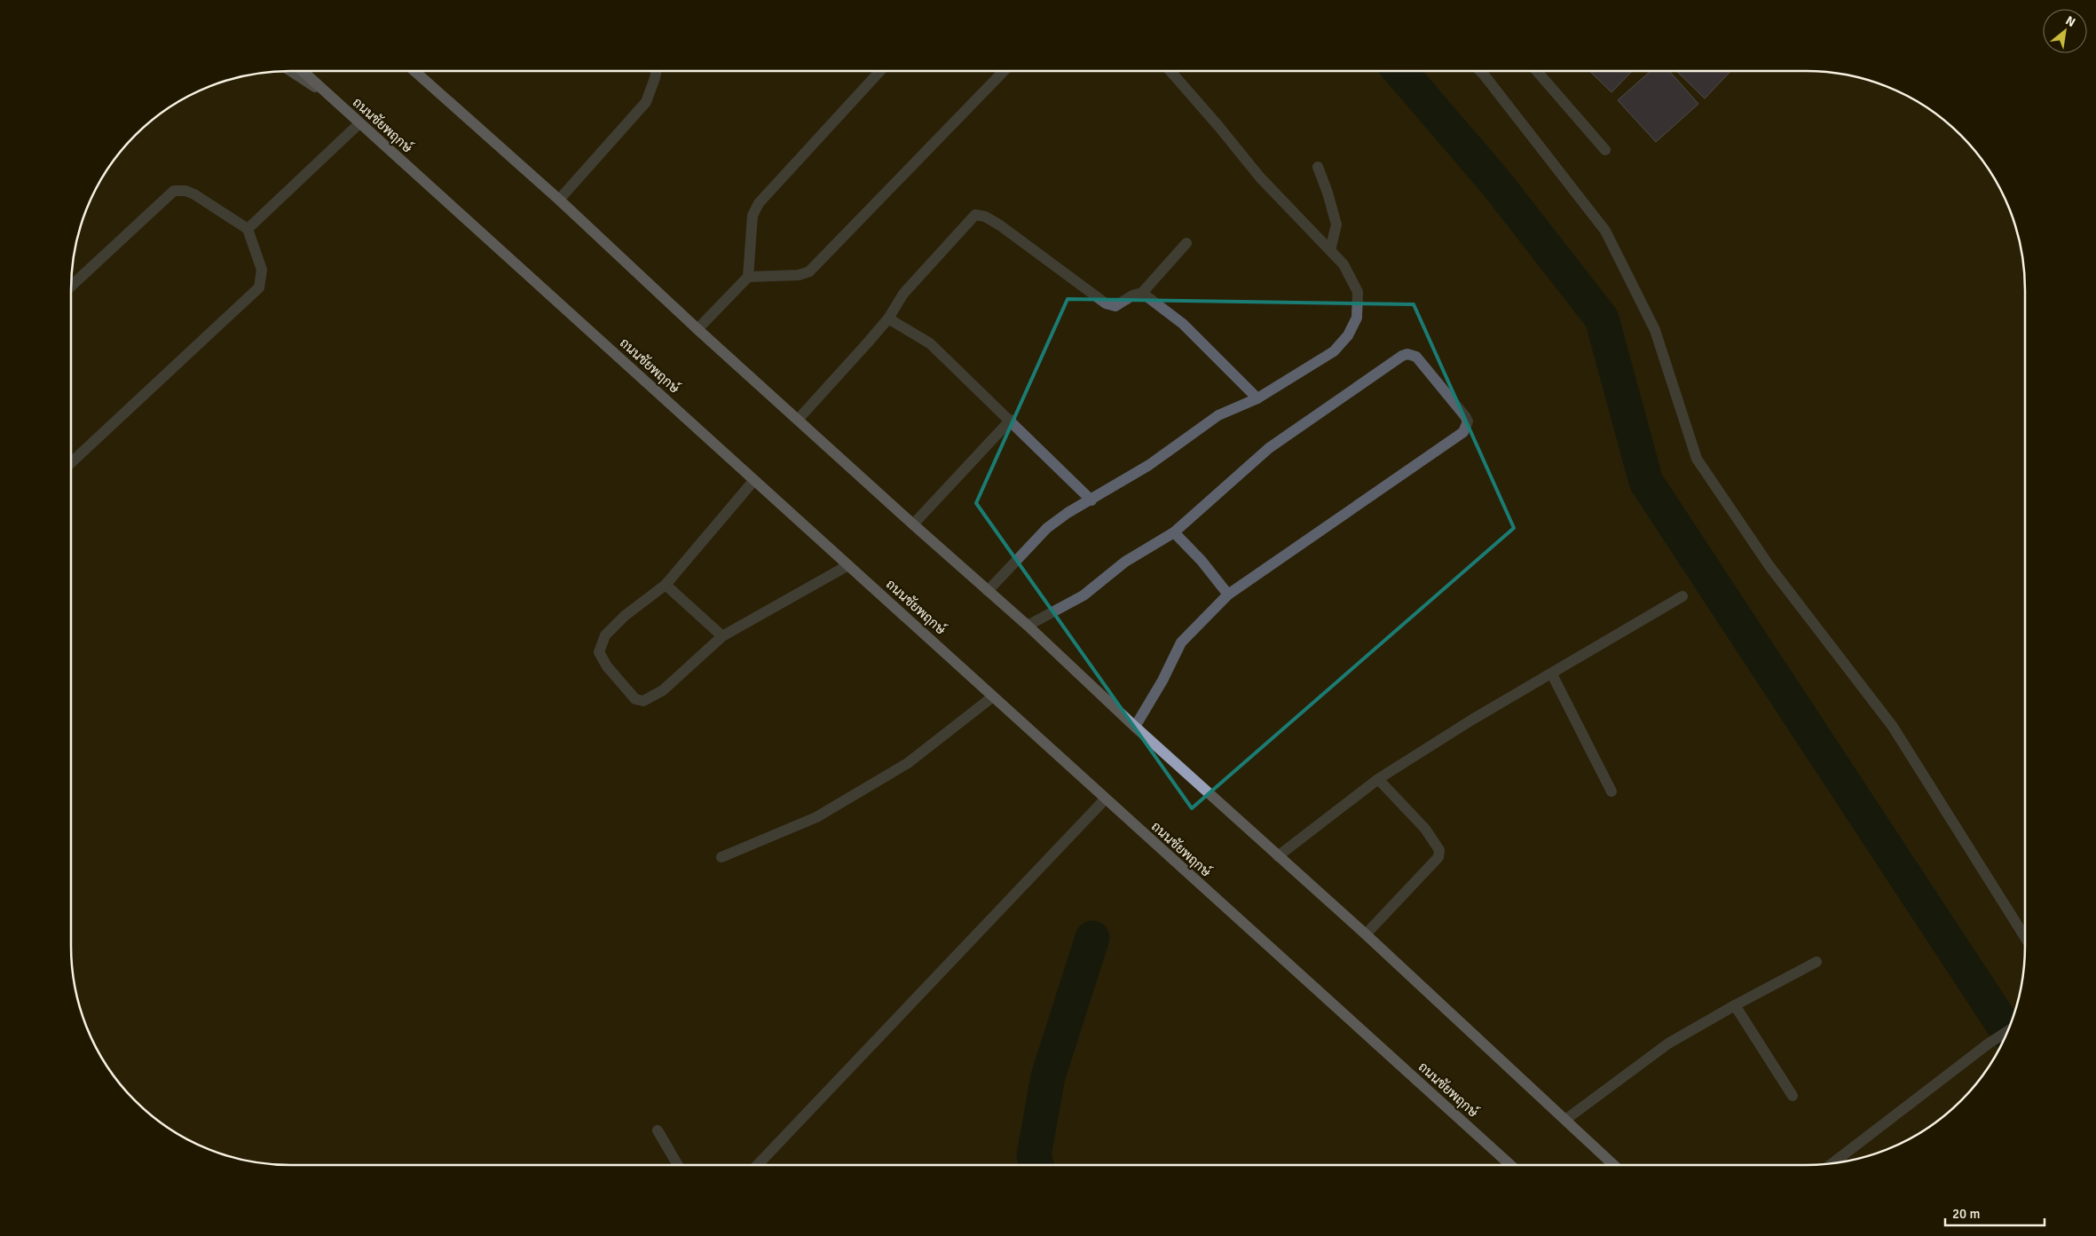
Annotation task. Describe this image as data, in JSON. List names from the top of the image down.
{
  "streets": {
    "main road": ["ถนนชัยพฤกษ์"]
  },
  "scale_bar": "20 m",
  "north": "top right"
}
